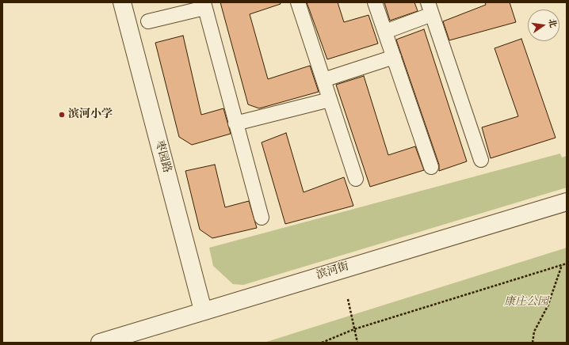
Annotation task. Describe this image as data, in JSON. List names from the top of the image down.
{
  "streets": {
    "street": ["枣园路", "滨河街"]
  },
  "crossings": [
    ["枣园路", "滨河街"]
  ],
  "parks": ["康庄公园"],
  "places": ["滨河小学"],
  "north": "right"
}
